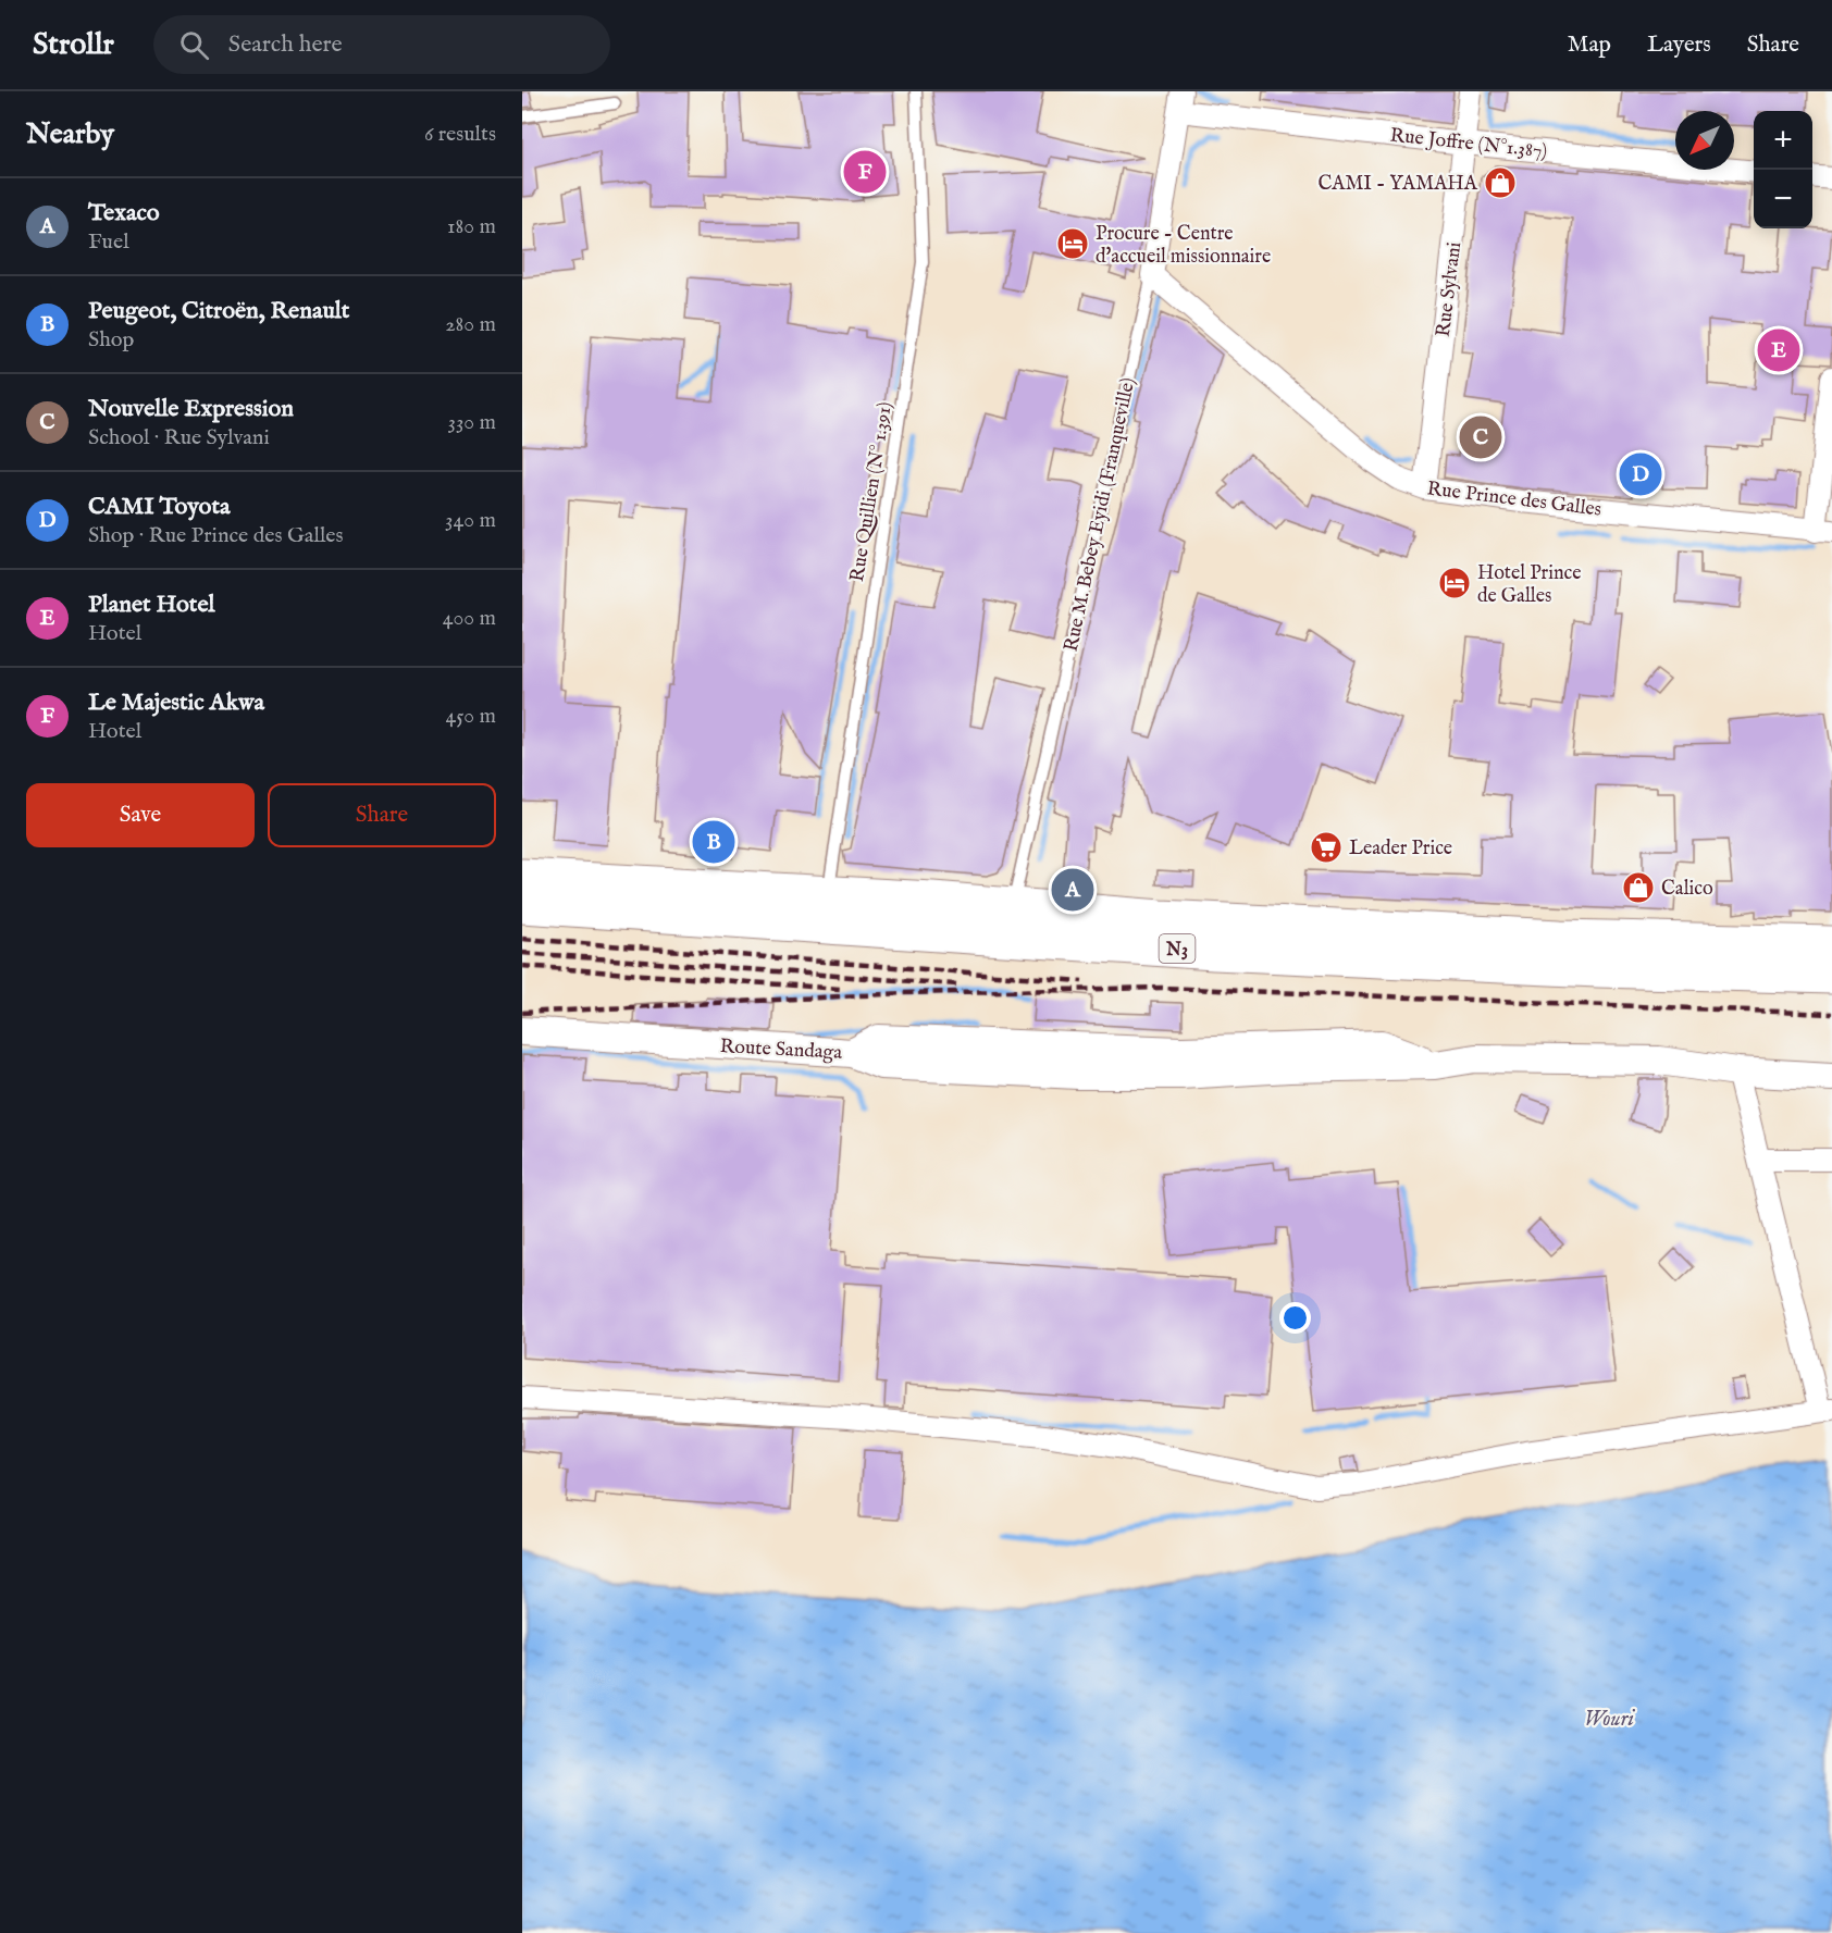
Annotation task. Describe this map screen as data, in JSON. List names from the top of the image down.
{
  "streets": {
    "highway": ["N3"],
    "street": [
      "Rue Joffre (N°1.387)",
      "Rue Sylvani",
      "Rue Prince des Galles",
      "Rue M. Bebey Eyidi (Franqueville)",
      "Route Sandaga"
    ],
    "lane": ["Rue Quillien (N° 1.391)"]
  },
  "crossings": [
    ["Rue Joffre (N°1.387)", "Rue Sylvani"],
    ["Rue Joffre (N°1.387)", "Rue M. Bebey Eyidi (Franqueville)"],
    ["Rue Sylvani", "Rue Prince des Galles"],
    ["Rue Quillien (N° 1.391)", "N3"],
    ["Rue Prince des Galles", "Rue M. Bebey Eyidi (Franqueville)"],
    ["Rue M. Bebey Eyidi (Franqueville)", "N3"]
  ],
  "water": ["Wouri"],
  "places": {
    "shop": ["CAMI - YAMAHA", "Calico"],
    "hotel": ["Procure - Centre d'accueil missionnaire", "Hotel Prince de Galles"],
    "supermarket": ["Leader Price"]
  },
  "north": "bottom left",
  "page": {
    "header": "Strollr",
    "search": "Search here",
    "nav": ["Map", "Layers", "Share"],
    "heading": ["Nearby", "6 results"],
    "map_buttons": ["+", "−"],
    "pins": [
      "F",
      "E",
      "C",
      "D",
      "B",
      "A"
    ],
    "list": [
      {
        "mark": "A",
        "name": "Texaco",
        "note": "Fuel",
        "value": "180 m"
      },
      {
        "mark": "B",
        "name": "Peugeot, Citroën, Renault",
        "note": "Shop",
        "value": "280 m"
      },
      {
        "mark": "C",
        "name": "Nouvelle Expression",
        "note": "School · Rue Sylvani",
        "value": "330 m"
      },
      {
        "mark": "D",
        "name": "CAMI Toyota",
        "note": "Shop · Rue Prince des Galles",
        "value": "340 m"
      },
      {
        "mark": "E",
        "name": "Planet Hotel",
        "note": "Hotel",
        "value": "400 m"
      },
      {
        "mark": "F",
        "name": "Le Majestic Akwa",
        "note": "Hotel",
        "value": "450 m"
      }
    ],
    "buttons": ["Save", "Share"]
  }
}
